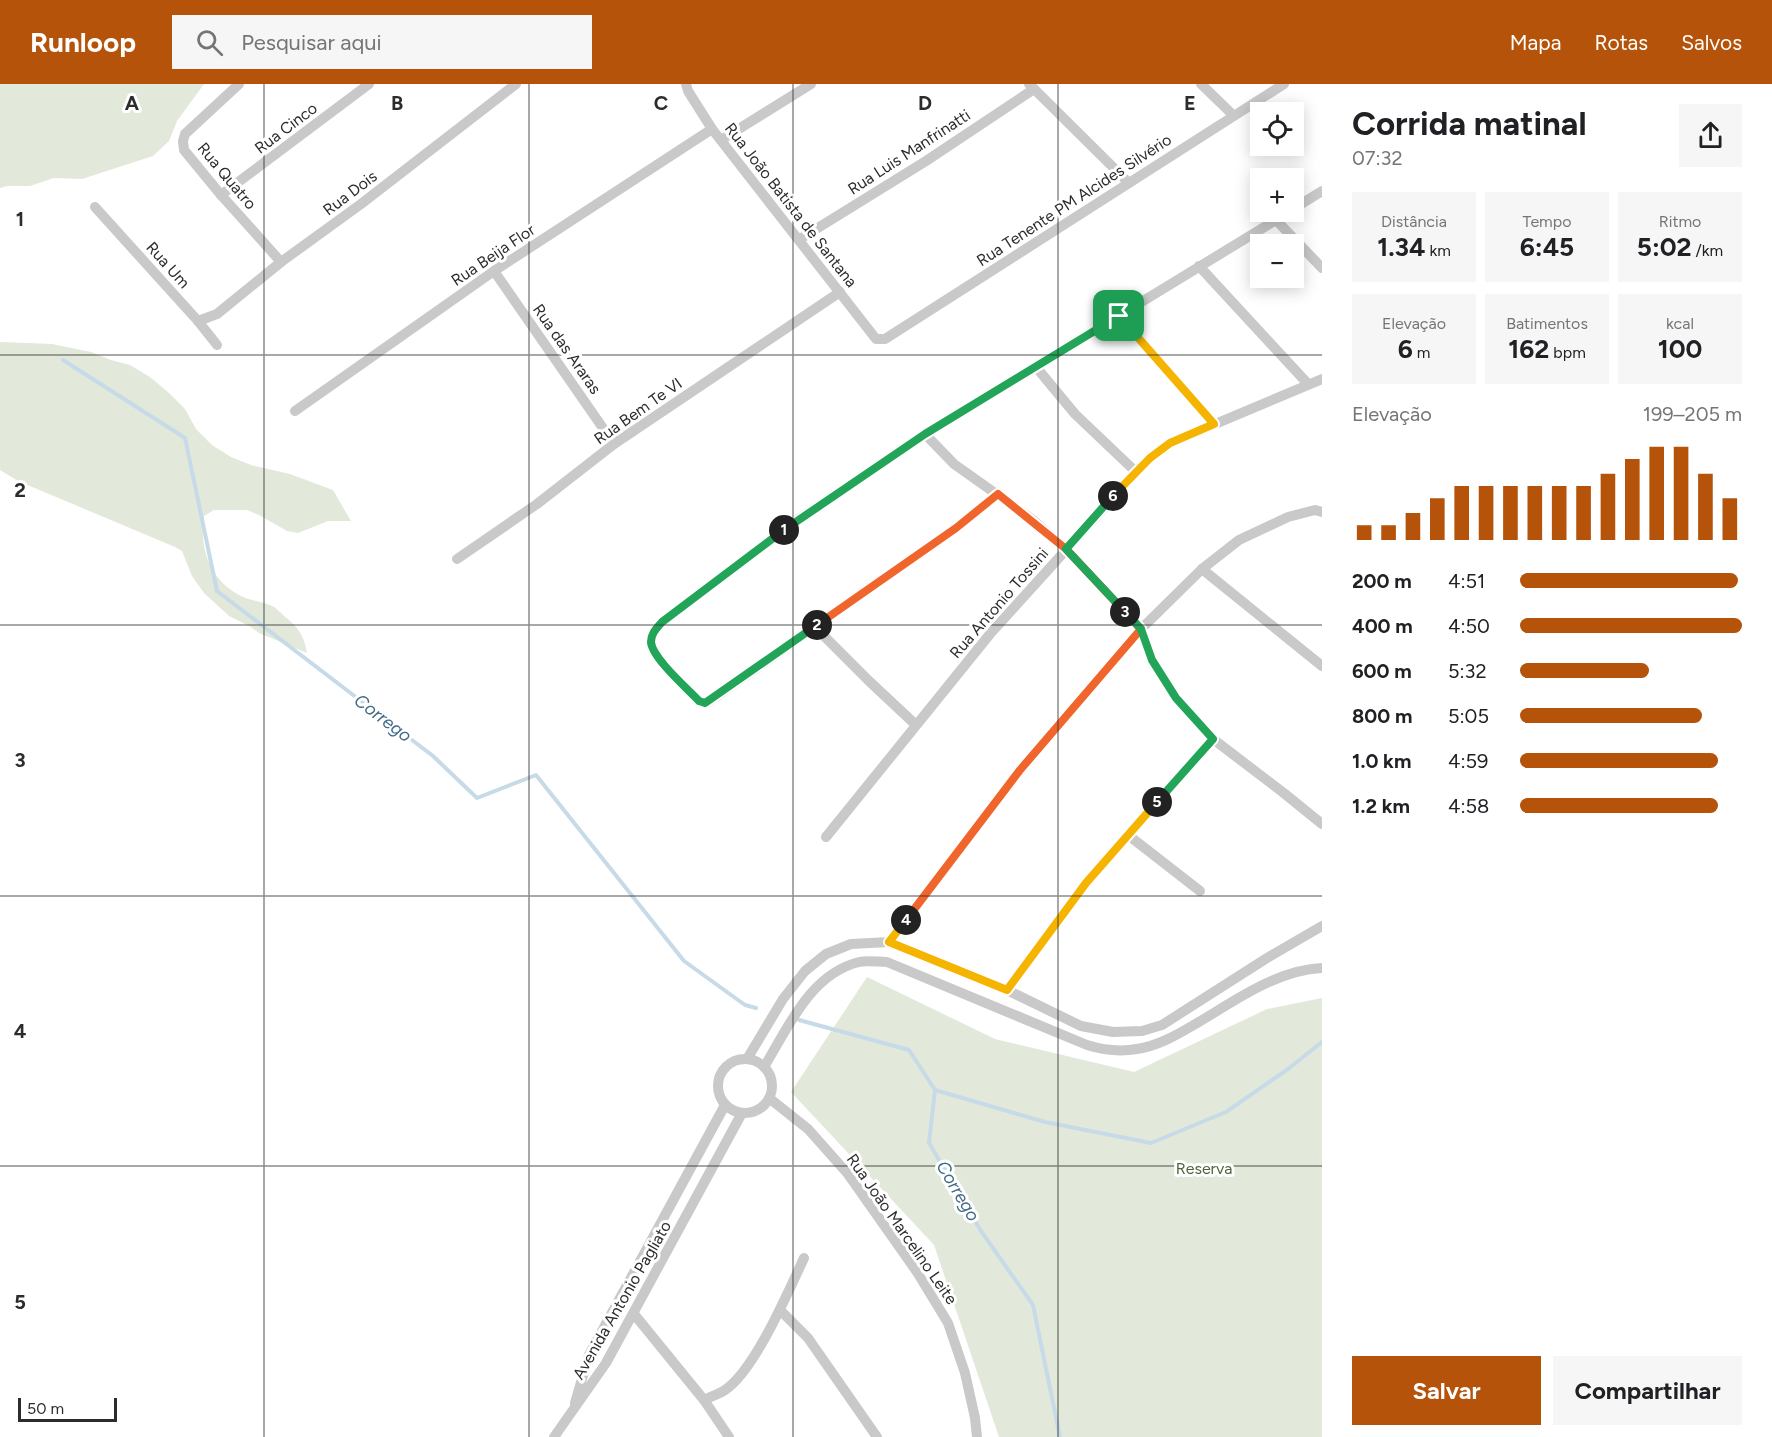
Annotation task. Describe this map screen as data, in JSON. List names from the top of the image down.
{
  "streets": {
    "street": [
      "Rua Cinco",
      "Rua Luis Manfrinatti",
      "Rua Quatro",
      "Rua Dois",
      "Rua Tenente PM Alcides Silvério",
      "Rua João Batista de Santana",
      "Rua Beija Flor",
      "Rua Um",
      "Rua das Araras",
      "Rua Bem Te VI",
      "Rua Antonio Tossini",
      "Rua João Marcelino Leite",
      "Avenida Antonio Pagliato"
    ]
  },
  "crossings": [
    ["Rua Cinco", "Rua Quatro"],
    ["Rua Luis Manfrinatti", "Rua João Batista de Santana"],
    ["Rua Quatro", "Rua Dois"],
    ["Rua Dois", "Rua Um"],
    ["Rua Tenente PM Alcides Silvério", "Rua João Batista de Santana"],
    ["Rua João Batista de Santana", "Rua Beija Flor"],
    ["Rua João Batista de Santana", "Rua Bem Te VI"],
    ["Rua Beija Flor", "Rua das Araras"],
    ["Rua das Araras", "Rua Bem Te VI"],
    ["Rua João Marcelino Leite", "Avenida Antonio Pagliato"]
  ],
  "water": ["Corrego"],
  "parks": ["Reserva"],
  "scale_bar": "50 m",
  "page": {
    "header": "Runloop",
    "search": "Pesquisar aqui",
    "nav": ["Mapa", "Rotas", "Salvos"],
    "heading": ["Corrida matinal", "07:32"],
    "map_buttons": ["+", "−"],
    "stats": [
      ["Distância", "1.34 km"],
      ["Tempo", "6:45"],
      ["Ritmo", "5:02 /km"],
      ["Elevação", "6 m"],
      ["Batimentos", "162 bpm"],
      ["kcal", "100"]
    ],
    "chart": ["Elevação", "199–205 m"],
    "pins": [
      "6",
      "1",
      "3",
      "2",
      "5",
      "4"
    ],
    "list": [
      {
        "name": "200 m",
        "note": "4:51"
      },
      {
        "name": "400 m",
        "note": "4:50"
      },
      {
        "name": "600 m",
        "note": "5:32"
      },
      {
        "name": "800 m",
        "note": "5:05"
      },
      {
        "name": "1.0 km",
        "note": "4:59"
      },
      {
        "name": "1.2 km",
        "note": "4:58"
      }
    ],
    "buttons": ["Salvar", "Compartilhar"],
    "scale": "50 m"
  },
  "grid": {
    "columns": [
      "A",
      "B",
      "C",
      "D",
      "E"
    ],
    "rows": [
      "1",
      "2",
      "3",
      "4",
      "5"
    ]
  }
}
